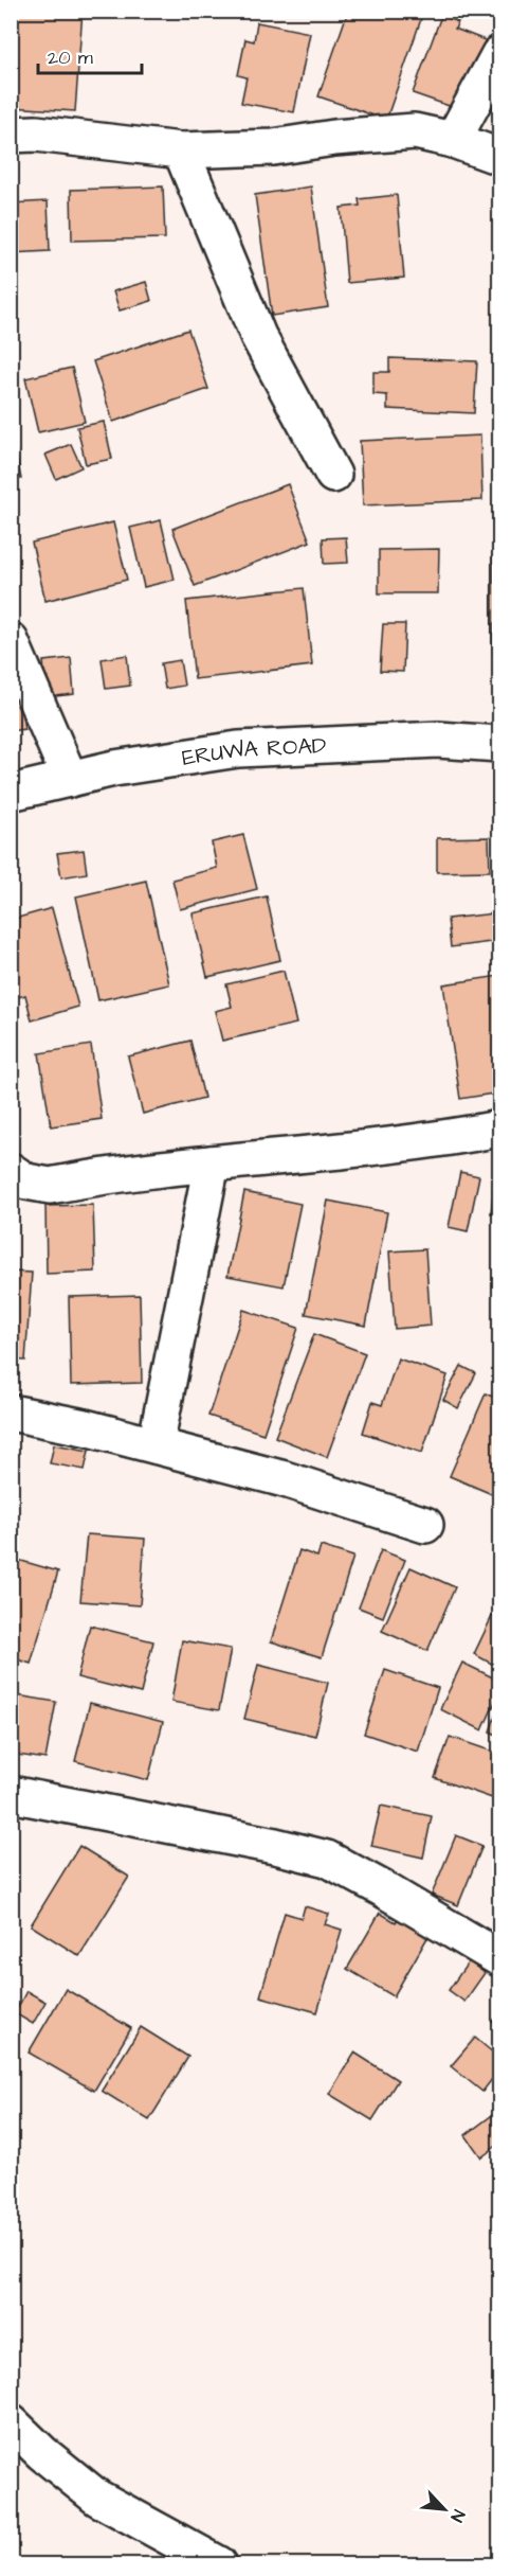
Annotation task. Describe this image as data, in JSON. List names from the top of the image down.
{
  "streets": {
    "street": ["ERUWA ROAD"]
  },
  "scale_bar": "20 m",
  "north": "bottom right"
}
